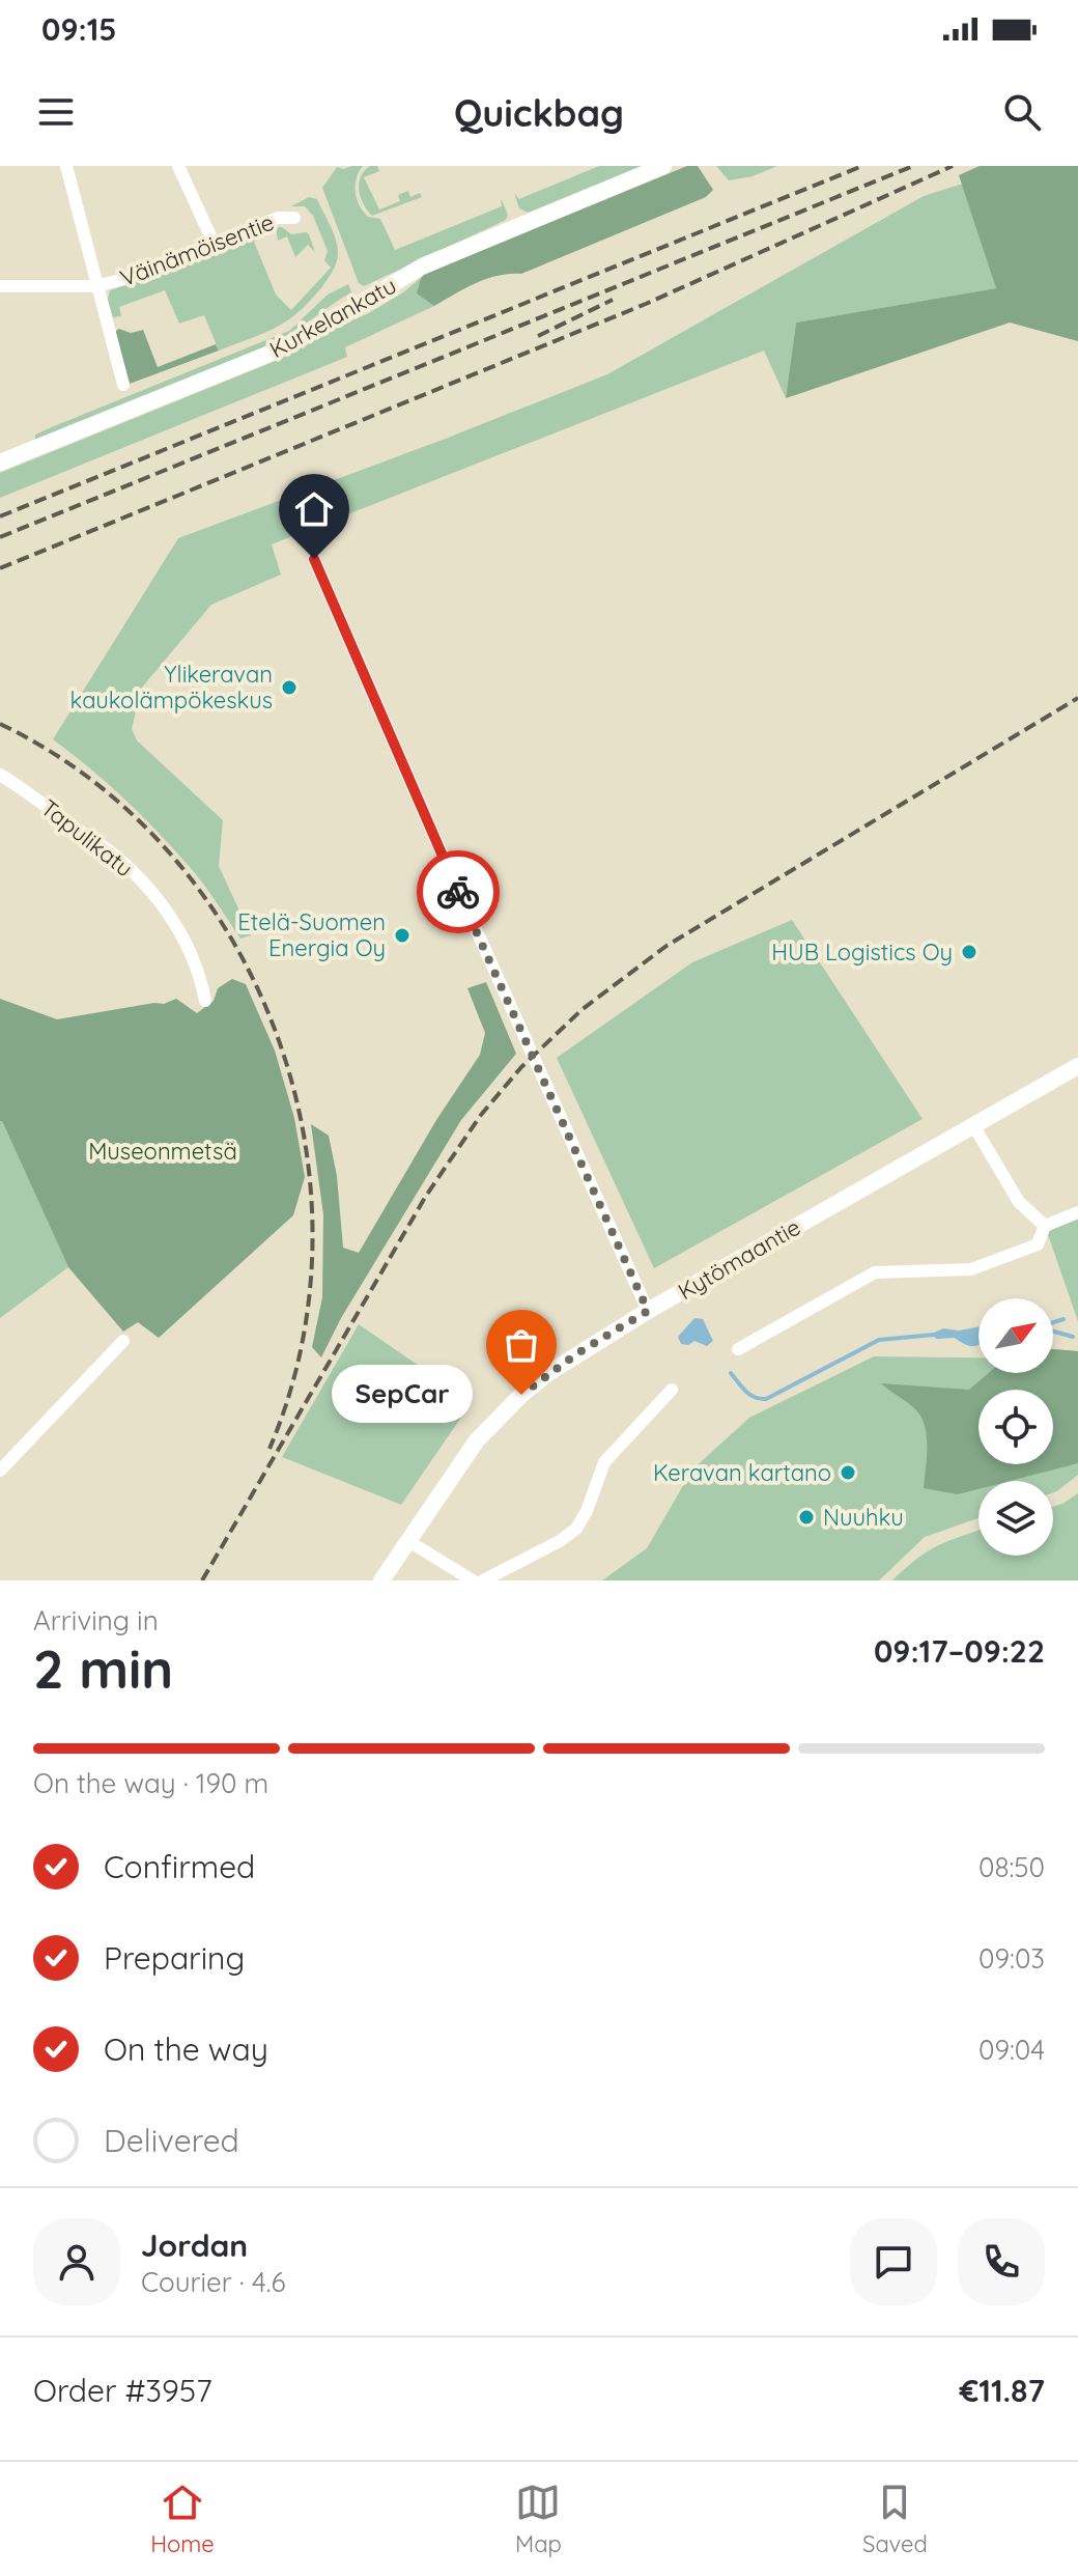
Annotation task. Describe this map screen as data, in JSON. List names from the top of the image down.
{
  "streets": {
    "street": [
      "Väinämöisentie",
      "Kurkelankatu",
      "Tapulikatu",
      "Kytömaantie"
    ]
  },
  "parks": ["Museonmetsä"],
  "places": [
    "Ylikeravan kaukolämpökeskus",
    "Etelä-Suomen Energia Oy",
    "HUB Logistics Oy",
    "SepCar",
    "Keravan kartano",
    "Nuuhku"
  ],
  "north": "top right",
  "page": {
    "status": "09:15",
    "header": "Quickbag",
    "bubble": "SepCar",
    "heading": ["2 min", "Arriving in", "09:17–09:22"],
    "panel": [
      "Jordan",
      "Courier · 4.6",
      "Order #3957",
      "€11.87"
    ],
    "bar": "On the way · 190 m",
    "list": [
      ["Confirmed", "08:50"],
      ["Preparing", "09:03"],
      ["On the way", "09:04"],
      "Delivered"
    ],
    "tabs": ["Home", "Map", "Saved"]
  }
}
